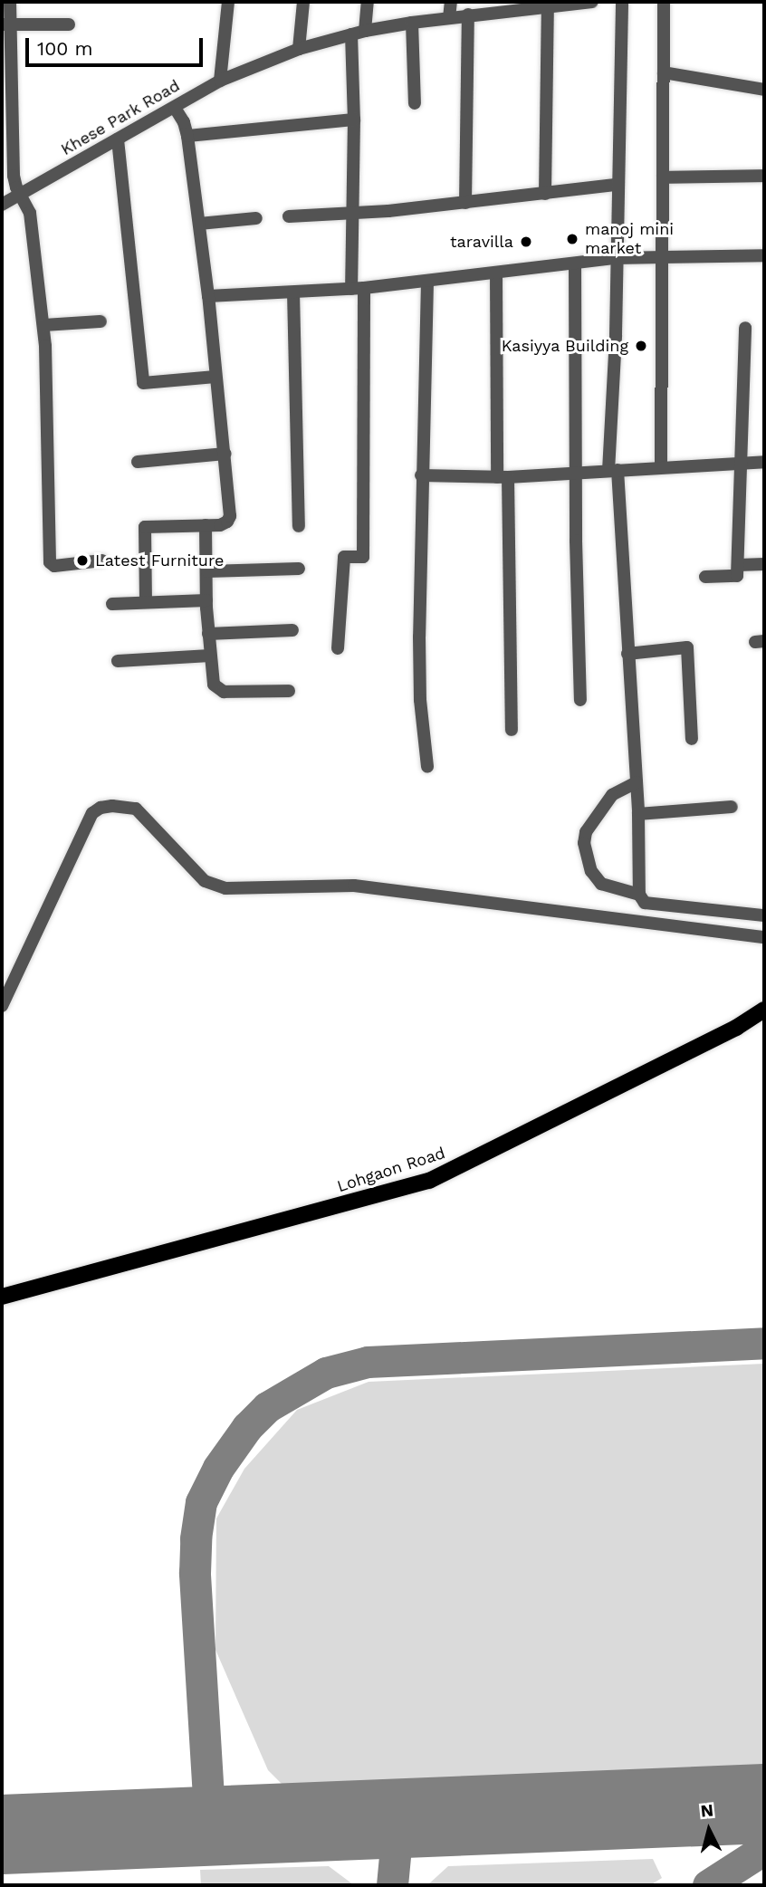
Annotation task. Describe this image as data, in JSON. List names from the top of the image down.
{
  "streets": {
    "main road": ["Lohgaon Road"],
    "street": ["Khese Park Road"]
  },
  "places": [
    "manoj mini market",
    "taravilla",
    "Kasiyya Building",
    "Latest Furniture"
  ],
  "scale_bar": "100 m",
  "north": "top"
}
